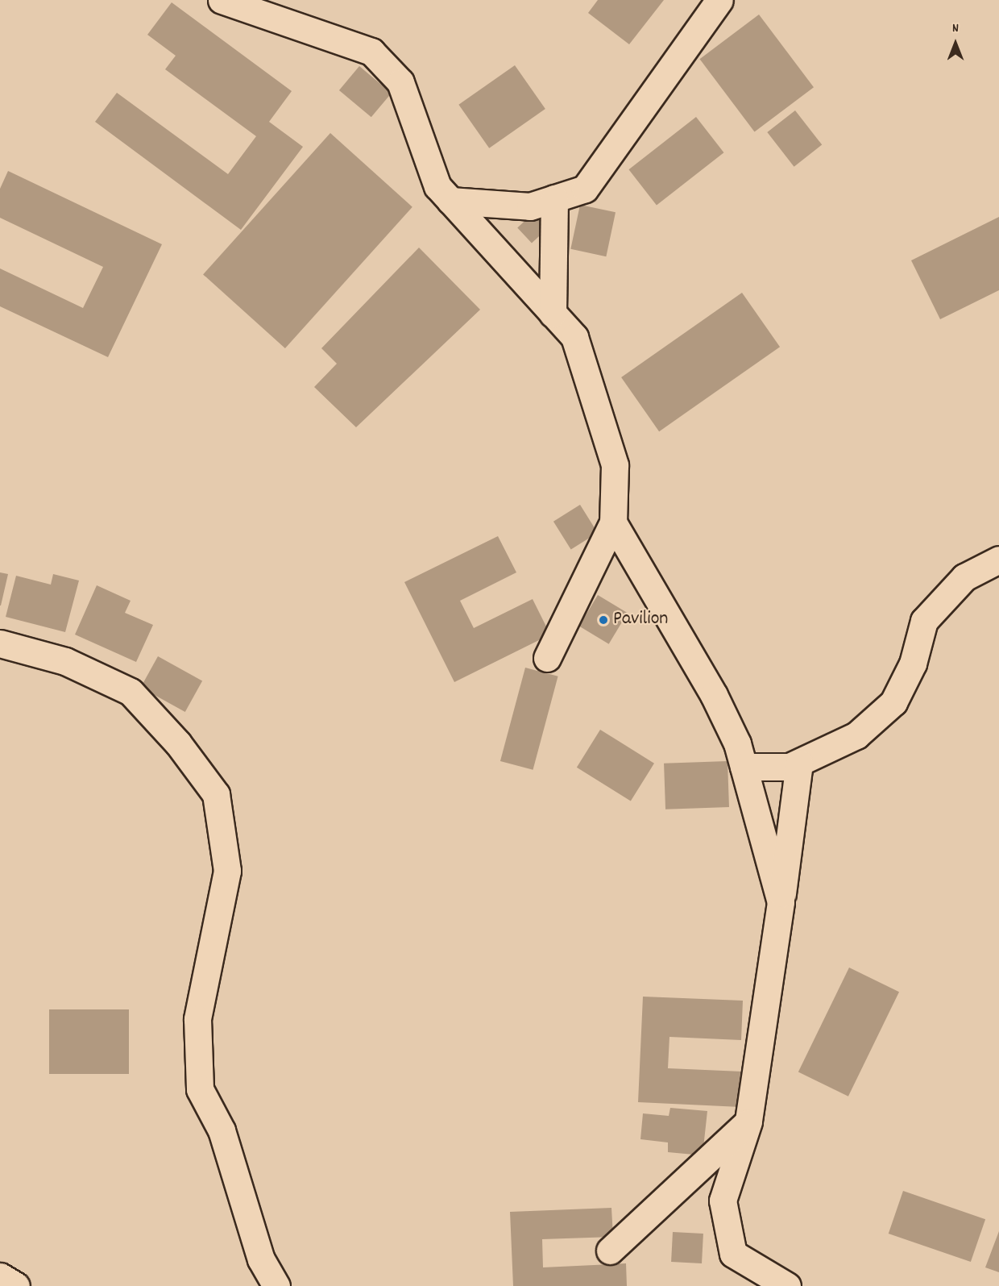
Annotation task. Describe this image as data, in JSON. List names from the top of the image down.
{
  "places": ["Pavilion"],
  "north": "top"
}
